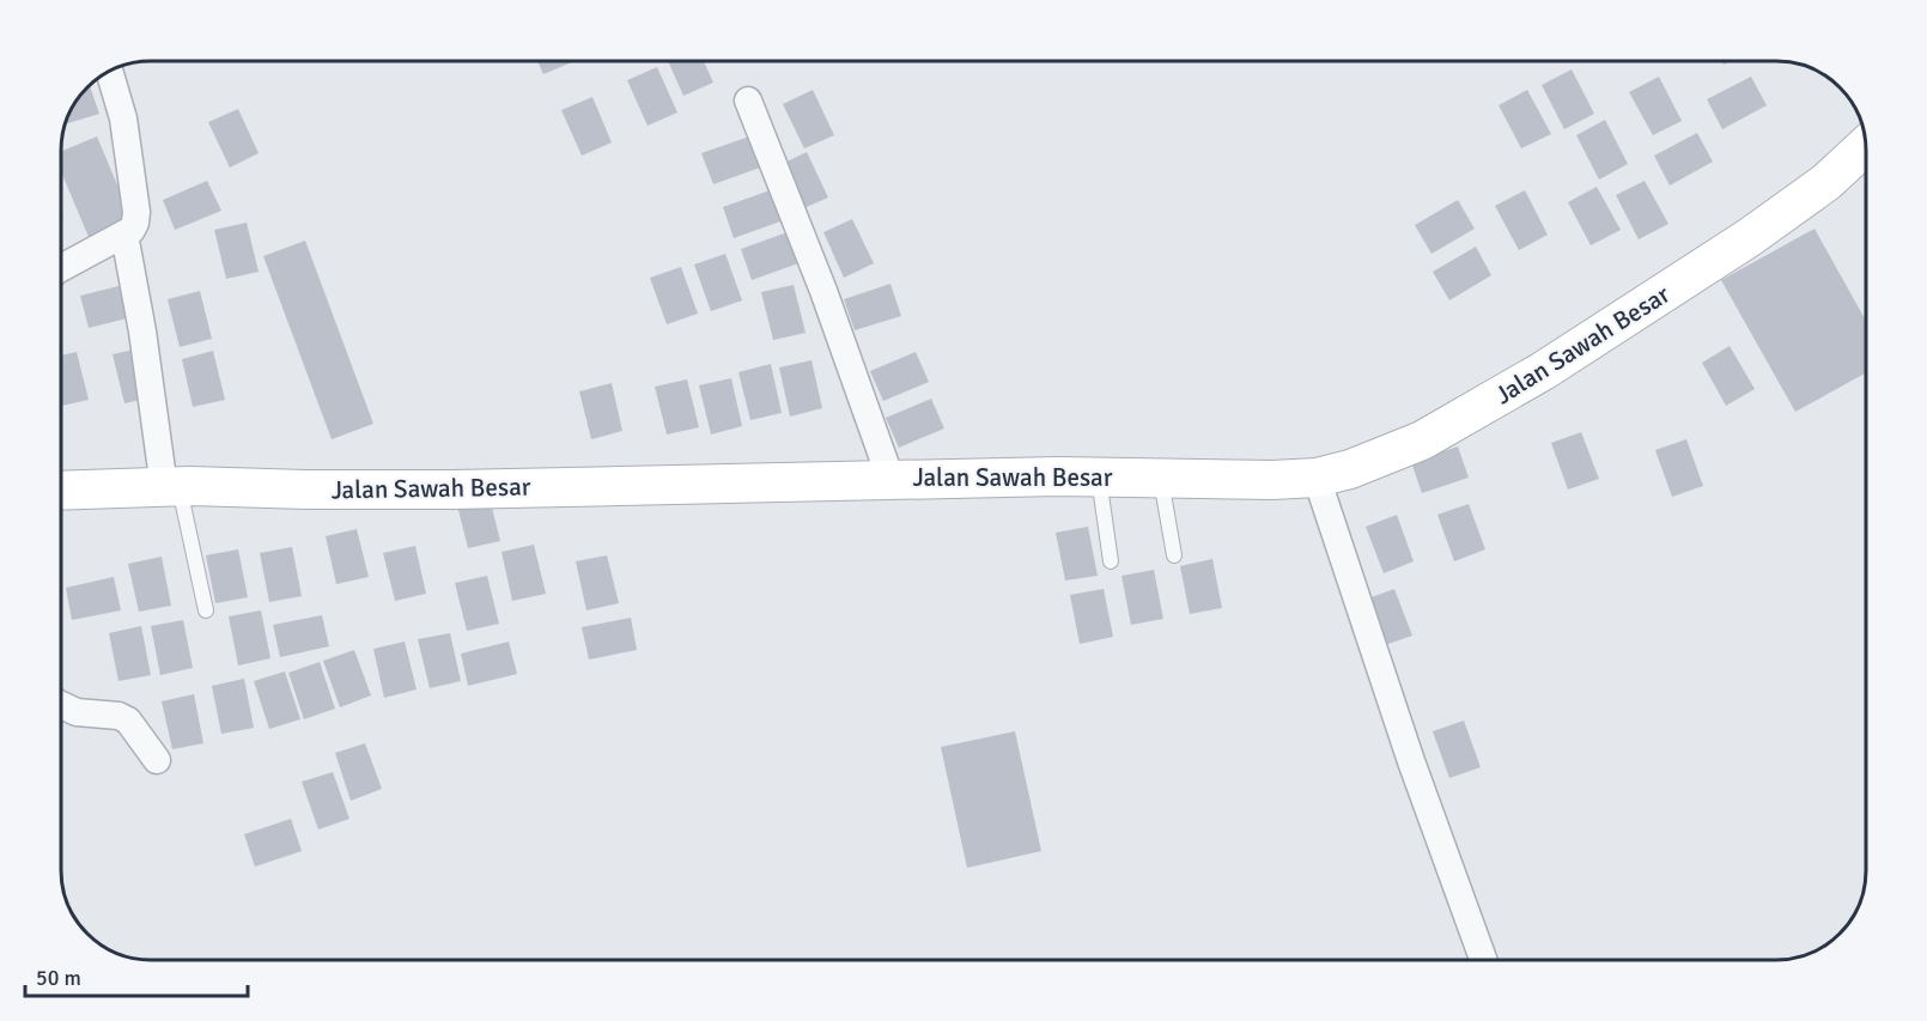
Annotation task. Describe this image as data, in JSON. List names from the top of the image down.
{
  "streets": {
    "main road": ["Jalan Sawah Besar"]
  },
  "scale_bar": "50 m"
}
